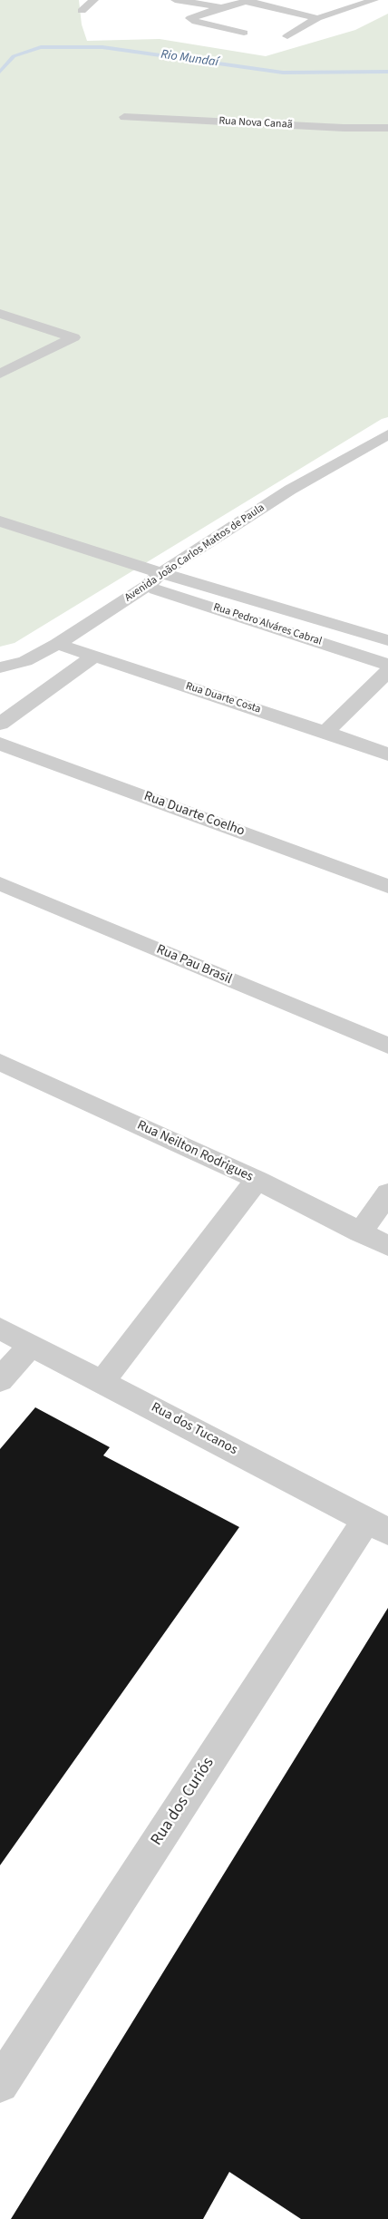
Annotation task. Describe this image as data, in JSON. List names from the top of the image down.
{
  "streets": {
    "street": [
      "Rua Nova Canaã",
      "Avenida João Carlos Mattos de Paula",
      "Rua Pedro Alváres Cabral",
      "Rua Duarte Costa",
      "Rua Duarte Coelho",
      "Rua Pau Brasil",
      "Rua Neilton Rodrigues",
      "Rua dos Tucanos",
      "Rua dos Curiós"
    ]
  },
  "crossings": [
    ["Avenida João Carlos Mattos de Paula", "Rua Pedro Alváres Cabral"],
    ["Avenida João Carlos Mattos de Paula", "Rua Duarte Costa"],
    ["Rua dos Tucanos", "Rua dos Curiós"]
  ],
  "water": ["Rio Mundaí"]
}
